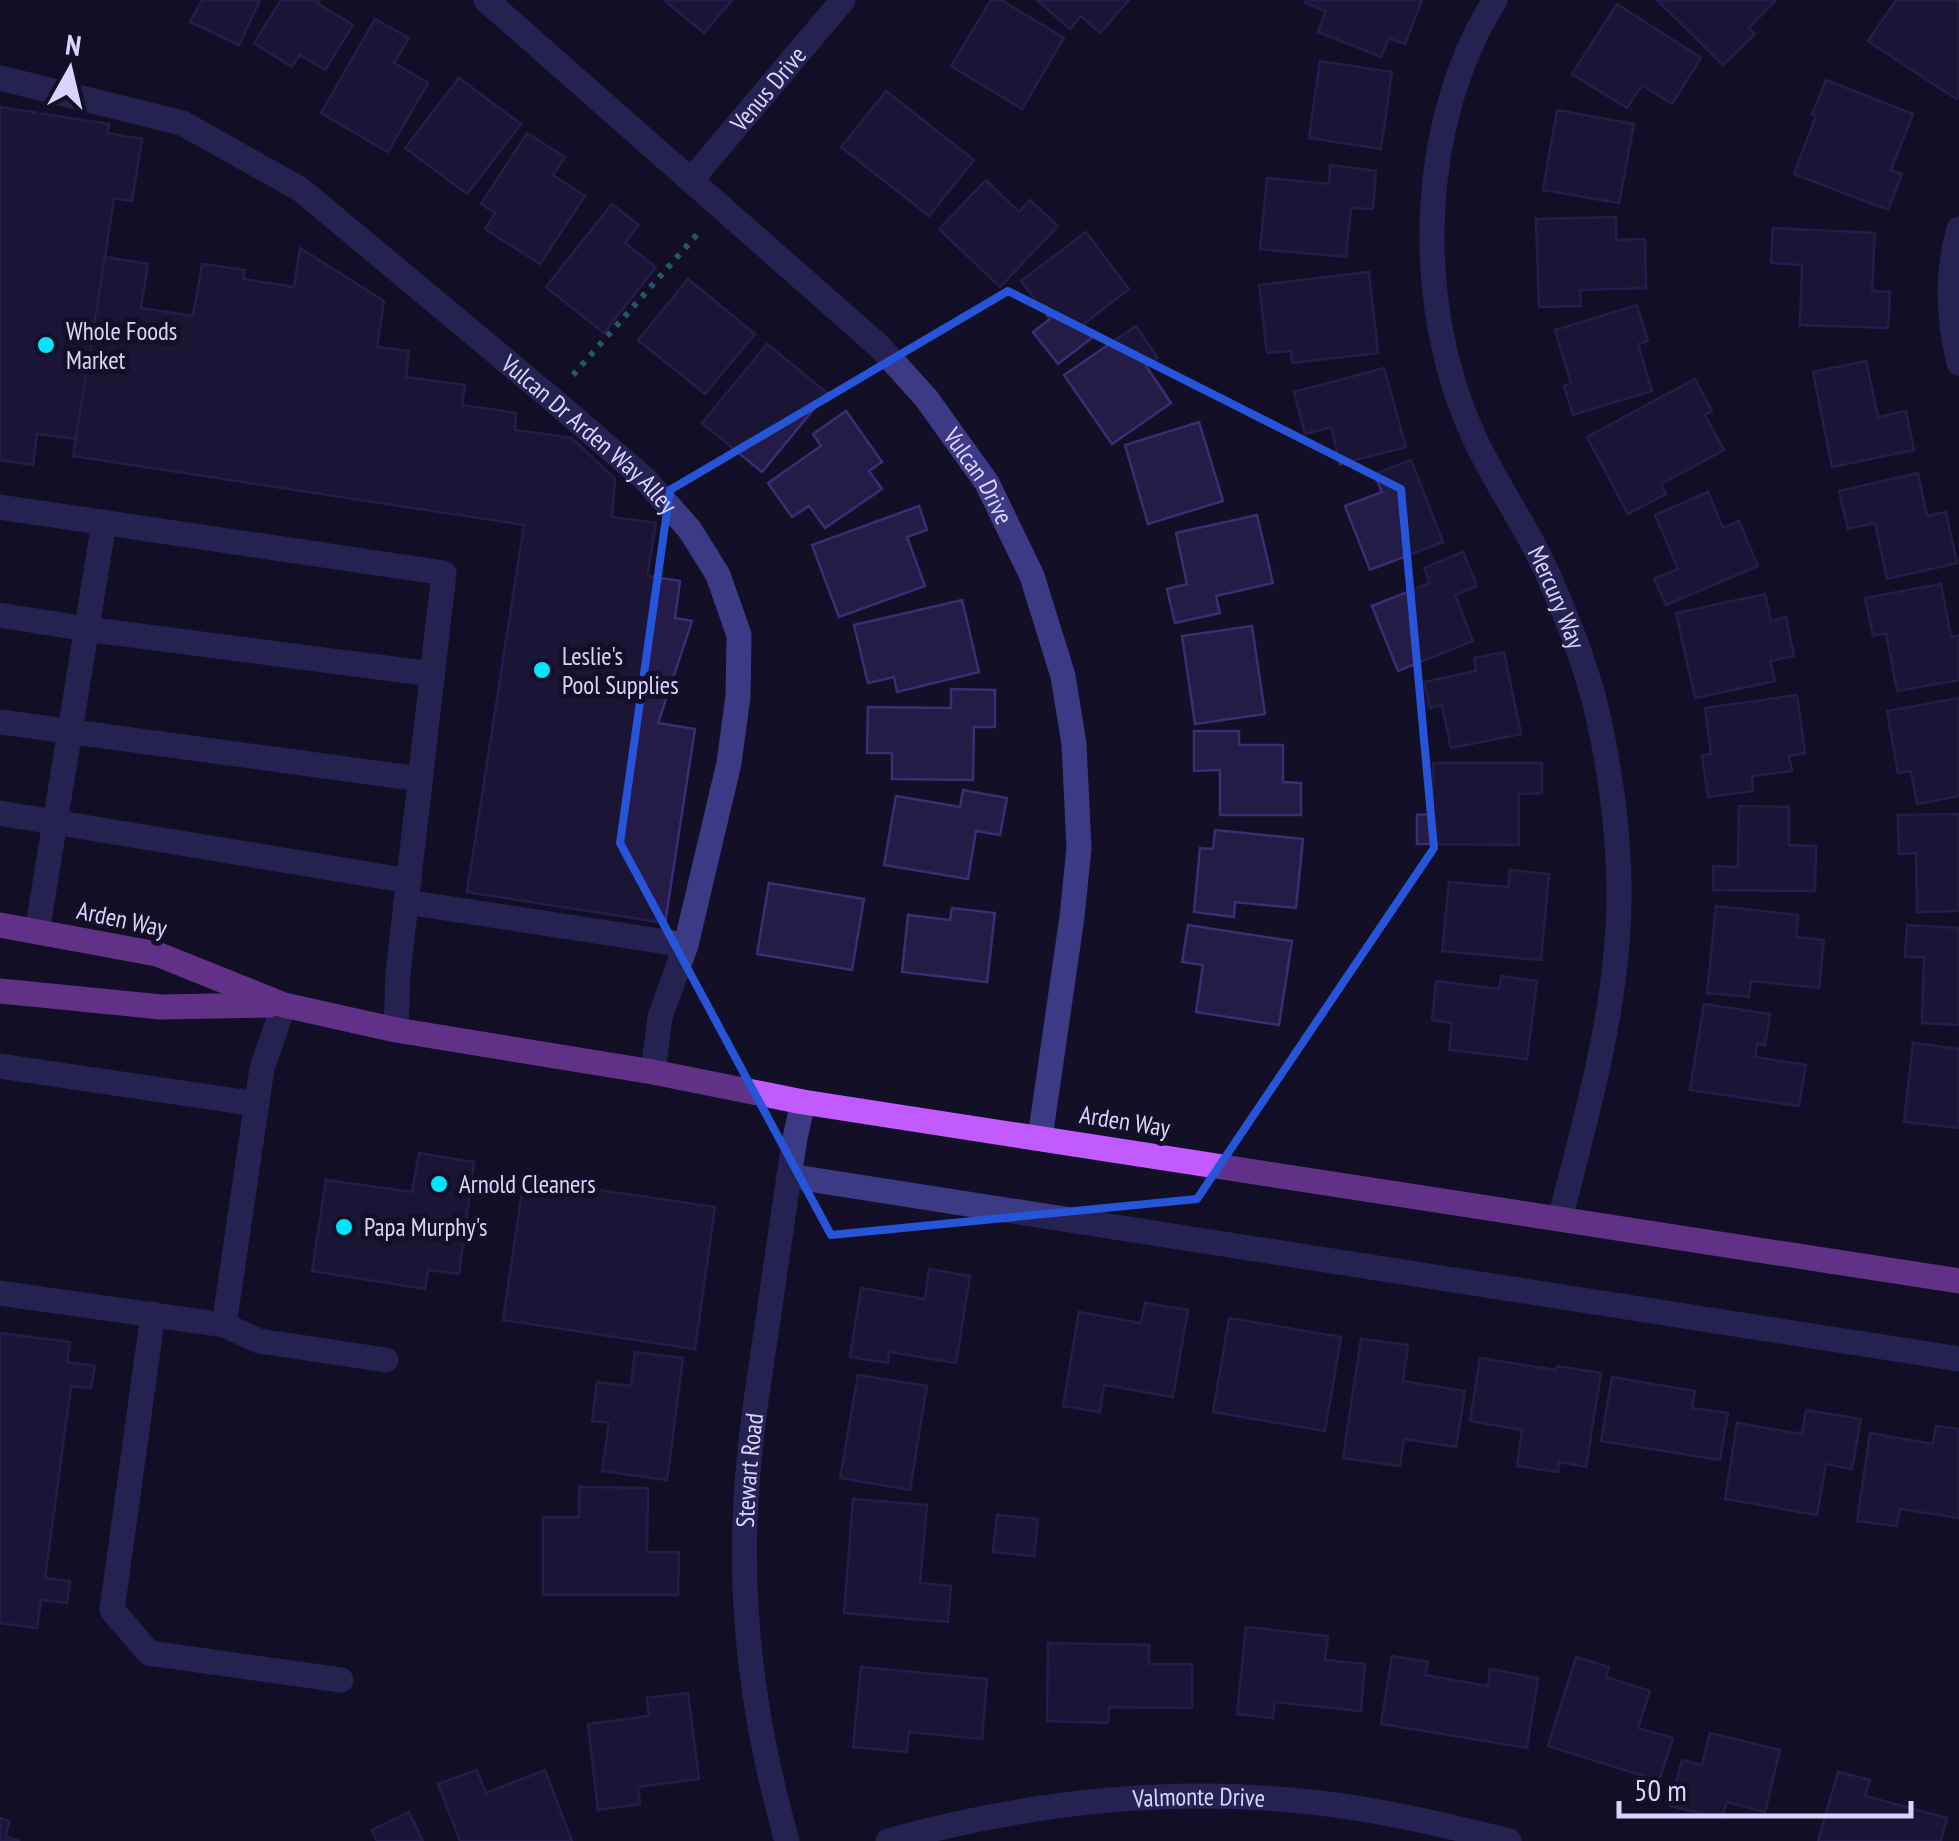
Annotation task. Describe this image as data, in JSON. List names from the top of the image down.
{
  "streets": {
    "main road": ["Arden Way"],
    "street": [
      "Venus Drive",
      "Vulcan Dr Arden Way Alley",
      "Vulcan Drive",
      "Mercury Way",
      "Stewart Road",
      "Valmonte Drive"
    ]
  },
  "crossings": [
    ["Venus Drive", "Vulcan Drive"],
    ["Vulcan Dr Arden Way Alley", "Arden Way"],
    ["Vulcan Drive", "Arden Way"],
    ["Mercury Way", "Arden Way"],
    ["Arden Way", "Stewart Road"]
  ],
  "places": [
    "Whole Foods Market",
    "Leslie's Pool Supplies",
    "Arnold Cleaners",
    "Papa Murphy's"
  ],
  "scale_bar": "50 m",
  "north": "top"
}
